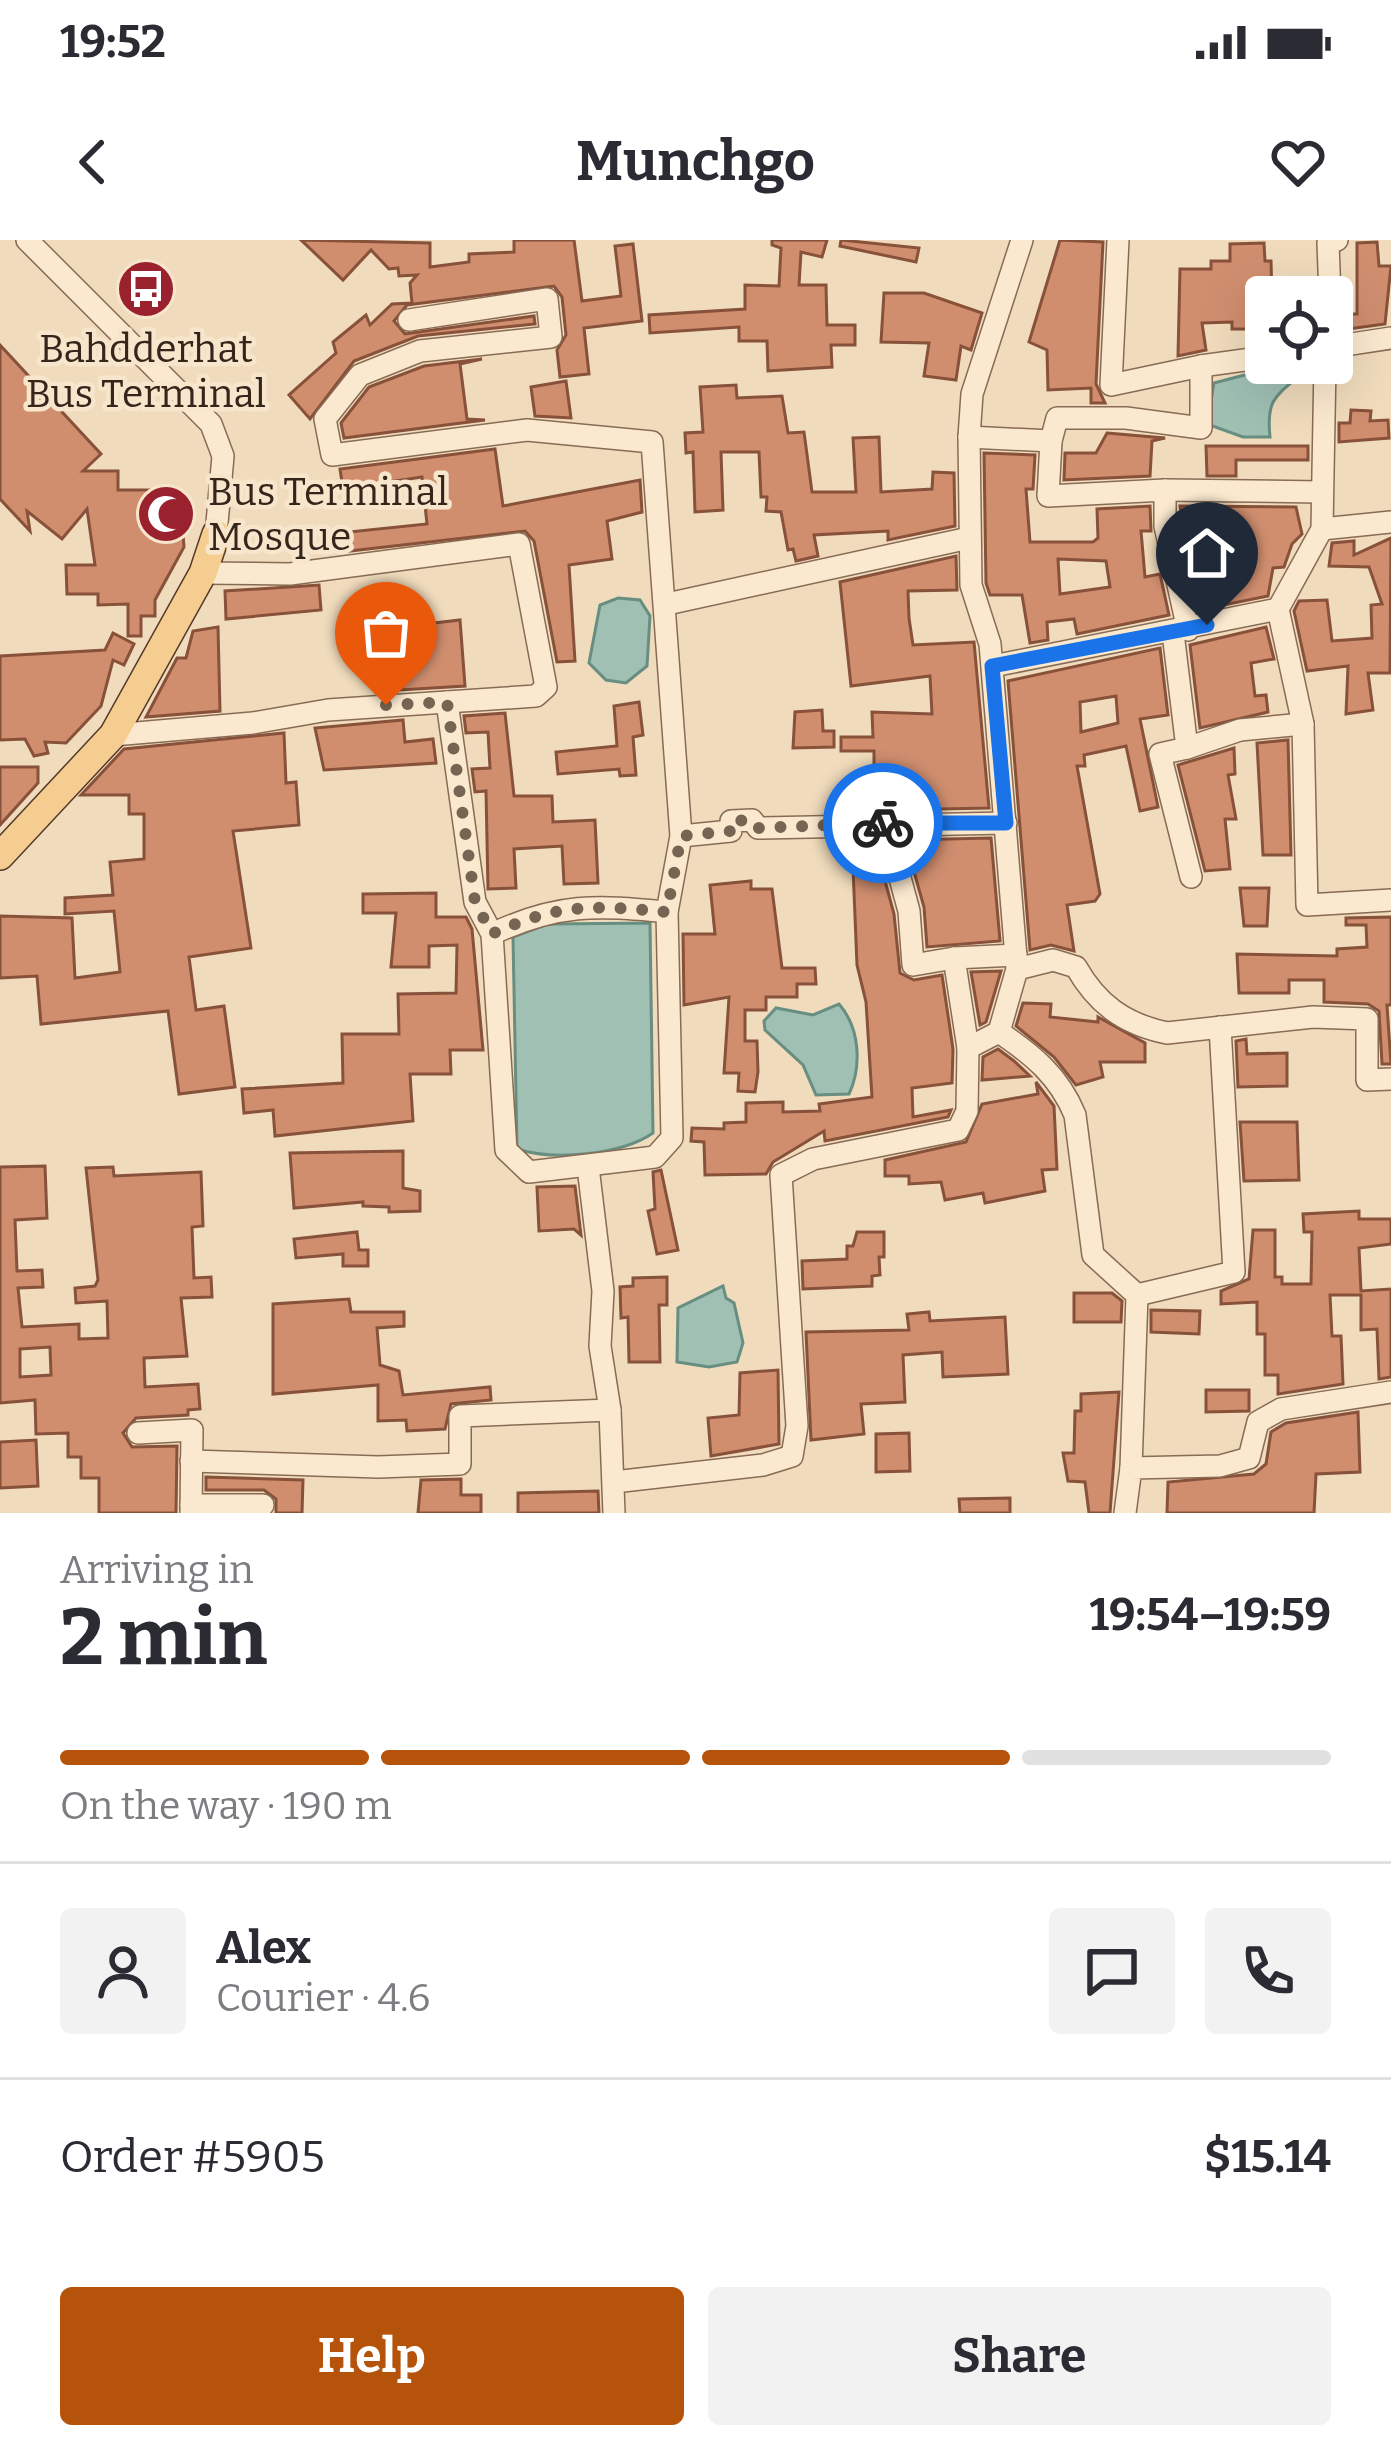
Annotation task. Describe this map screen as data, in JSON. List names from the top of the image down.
{
  "places": {
    "bus stop": ["Bahdderhat Bus Terminal"],
    "mosque": ["Bus Terminal Mosque"]
  },
  "page": {
    "status": "19:52",
    "header": "Munchgo",
    "heading": ["2 min", "Arriving in", "19:54–19:59"],
    "panel": [
      "Alex",
      "Courier · 4.6",
      "Order #5905",
      "$15.14"
    ],
    "bar": "On the way · 190 m",
    "buttons": ["Help", "Share"]
  }
}
